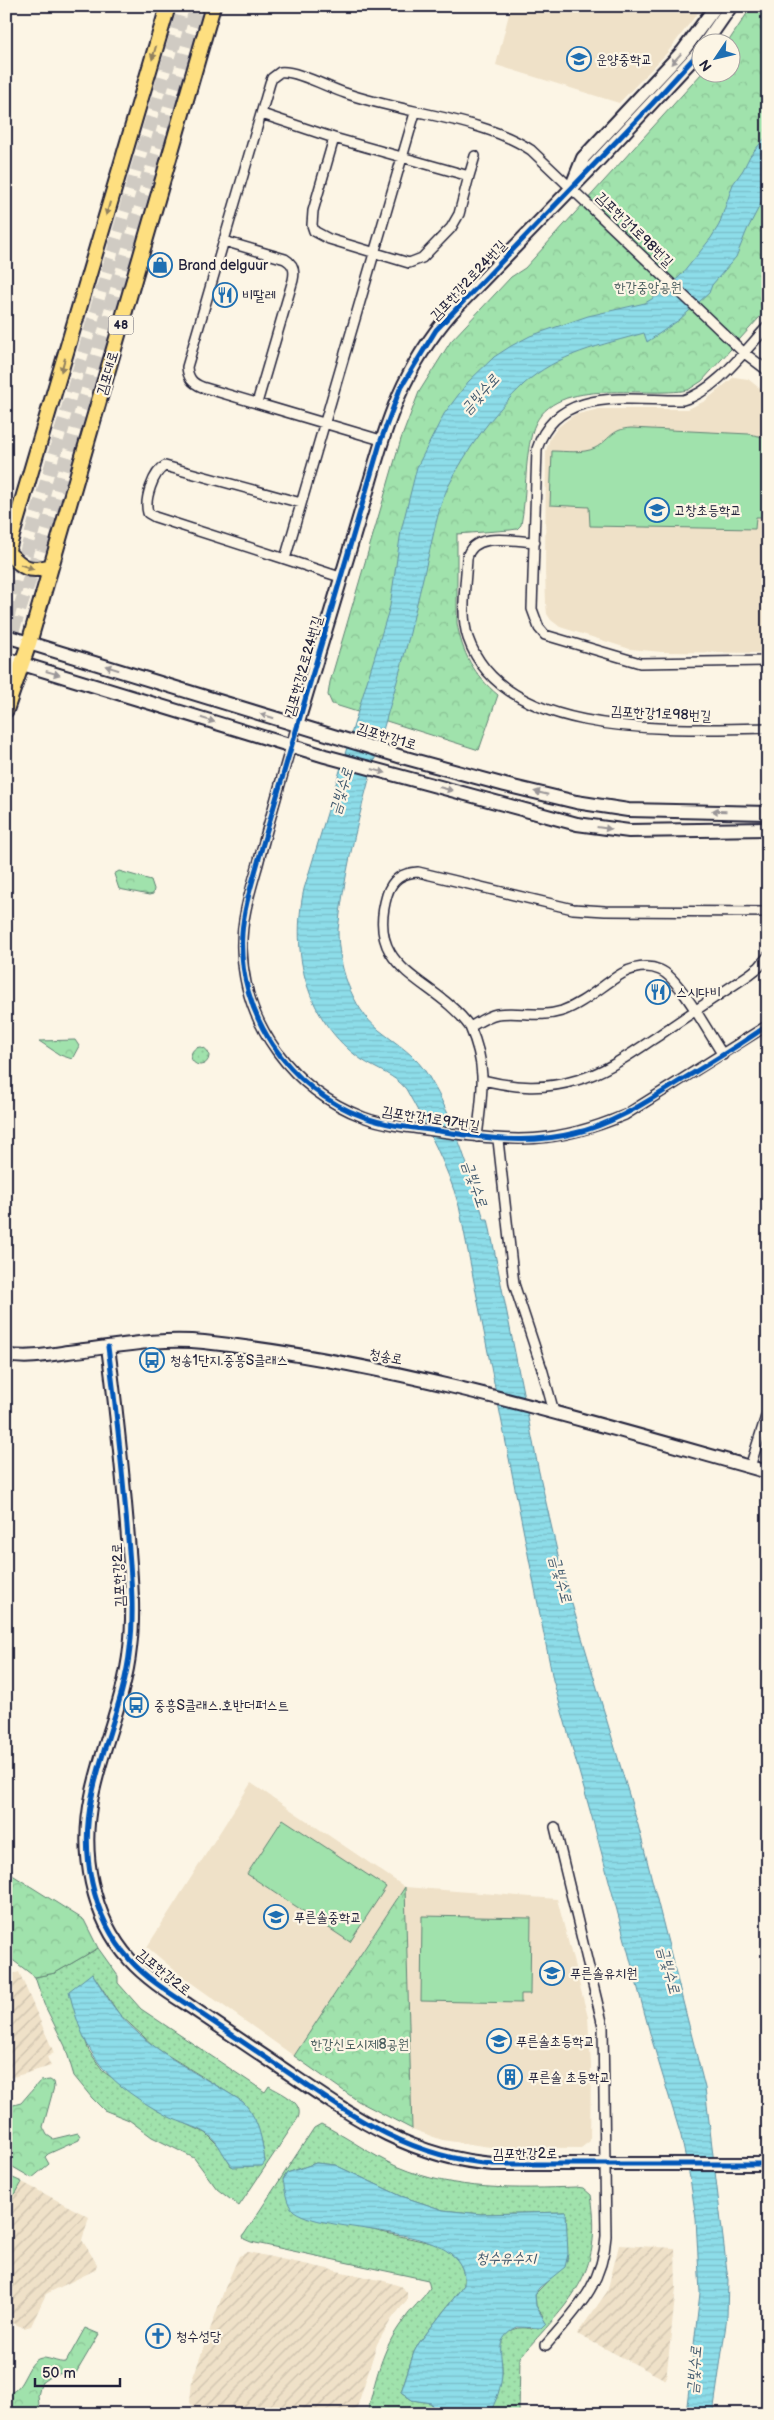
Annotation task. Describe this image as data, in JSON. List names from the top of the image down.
{
  "streets": {
    "main road": ["48", "김포대로"],
    "street": [
      "김포한강1로98번길",
      "김포한강2로24번길",
      "김포한강1로",
      "김포한강1로97번길",
      "청송로",
      "김포한강2로"
    ]
  },
  "crossings": [
    ["김포한강1로98번길", "김포한강2로24번길"],
    ["김포한강2로24번길", "김포한강1로"],
    ["김포한강2로24번길", "김포한강1로97번길"],
    ["김포대로", "김포한강1로"],
    ["김포한강1로", "김포한강1로97번길"],
    ["청송로", "김포한강2로"]
  ],
  "water": ["금빛수로", "청수유수지"],
  "parks": ["한강중앙공원", "한강신도시제8공원"],
  "places": {
    "school or university": [
      "운양중학교",
      "고창초등학교",
      "푸른솔중학교",
      "푸른솔유치원",
      "푸른솔초등학교"
    ],
    "shop": ["Brand delguur"],
    "restaurant": ["비딸레", "스시다비"],
    "bus stop": ["청송1단지.중흥S클래스", "중흥S클래스.호반더퍼스트"],
    "building": ["푸른솔 초등학교"],
    "church": ["청수성당"]
  },
  "scale_bar": "50 m",
  "north": "bottom left"
}
